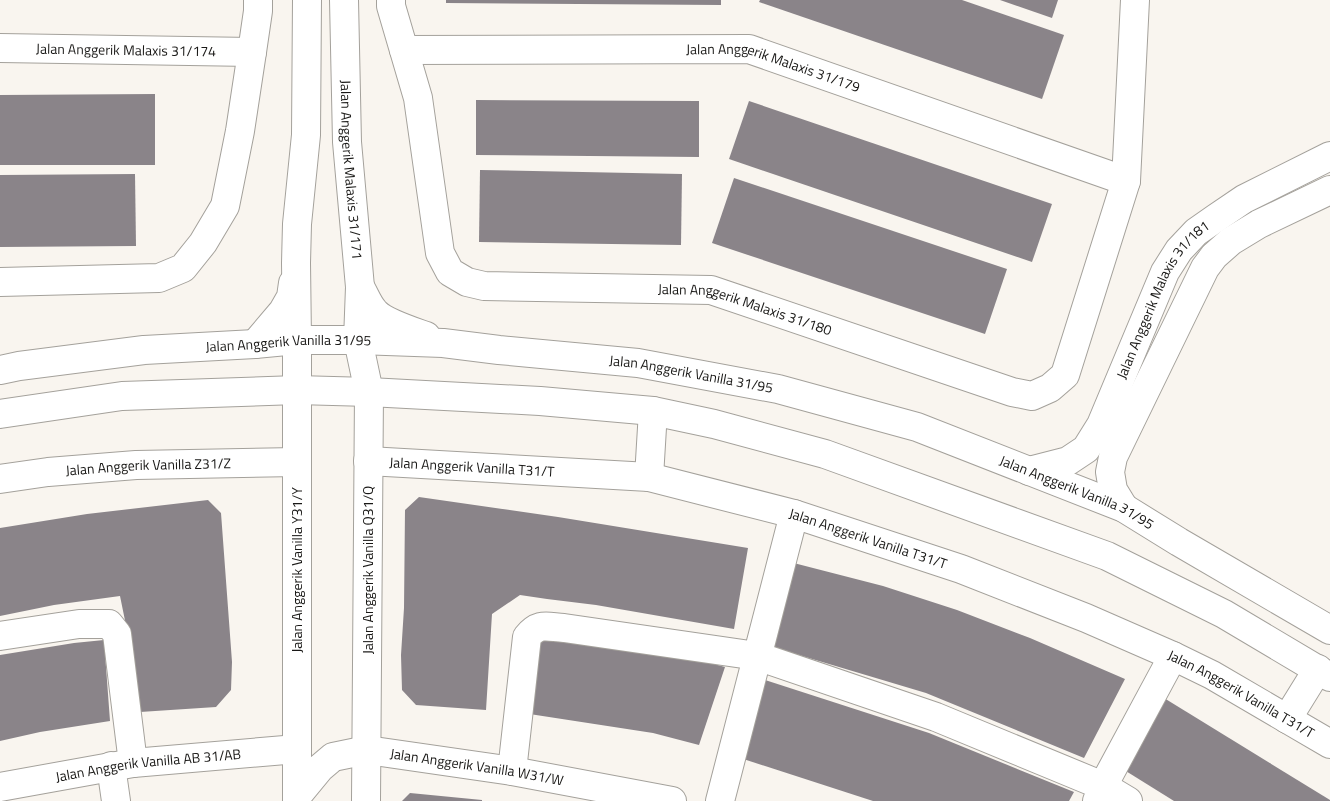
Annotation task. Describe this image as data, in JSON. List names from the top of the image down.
{
  "streets": {
    "street": [
      "Jalan Anggerik Malaxis 31/174",
      "Jalan Anggerik Malaxis 31/179",
      "Jalan Anggerik Malaxis 31/171",
      "Jalan Anggerik Malaxis 31/181",
      "Jalan Anggerik Malaxis 31/180",
      "Jalan Anggerik Vanilla 31/95",
      "Jalan Anggerik Vanilla Z31/Z",
      "Jalan Anggerik Vanilla T31/T",
      "Jalan Anggerik Vanilla Y31/Y",
      "Jalan Anggerik Vanilla Q31/Q",
      "Jalan Anggerik Vanilla AB 31/AB",
      "Jalan Anggerik Vanilla W31/W"
    ]
  },
  "crossings": [
    ["Jalan Anggerik Malaxis 31/179", "Jalan Anggerik Malaxis 31/180"],
    ["Jalan Anggerik Malaxis 31/171", "Jalan Anggerik Vanilla 31/95"],
    ["Jalan Anggerik Malaxis 31/171", "Jalan Anggerik Vanilla Q31/Q"],
    ["Jalan Anggerik Malaxis 31/181", "Jalan Anggerik Vanilla 31/95"],
    ["Jalan Anggerik Vanilla 31/95", "Jalan Anggerik Vanilla Y31/Y"],
    ["Jalan Anggerik Vanilla 31/95", "Jalan Anggerik Vanilla Q31/Q"],
    ["Jalan Anggerik Vanilla Z31/Z", "Jalan Anggerik Vanilla Y31/Y"],
    ["Jalan Anggerik Vanilla T31/T", "Jalan Anggerik Vanilla Q31/Q"],
    ["Jalan Anggerik Vanilla Y31/Y", "Jalan Anggerik Vanilla AB 31/AB"],
    ["Jalan Anggerik Vanilla Y31/Y", "Jalan Anggerik Vanilla W31/W"],
    ["Jalan Anggerik Vanilla Q31/Q", "Jalan Anggerik Vanilla W31/W"]
  ]
}
